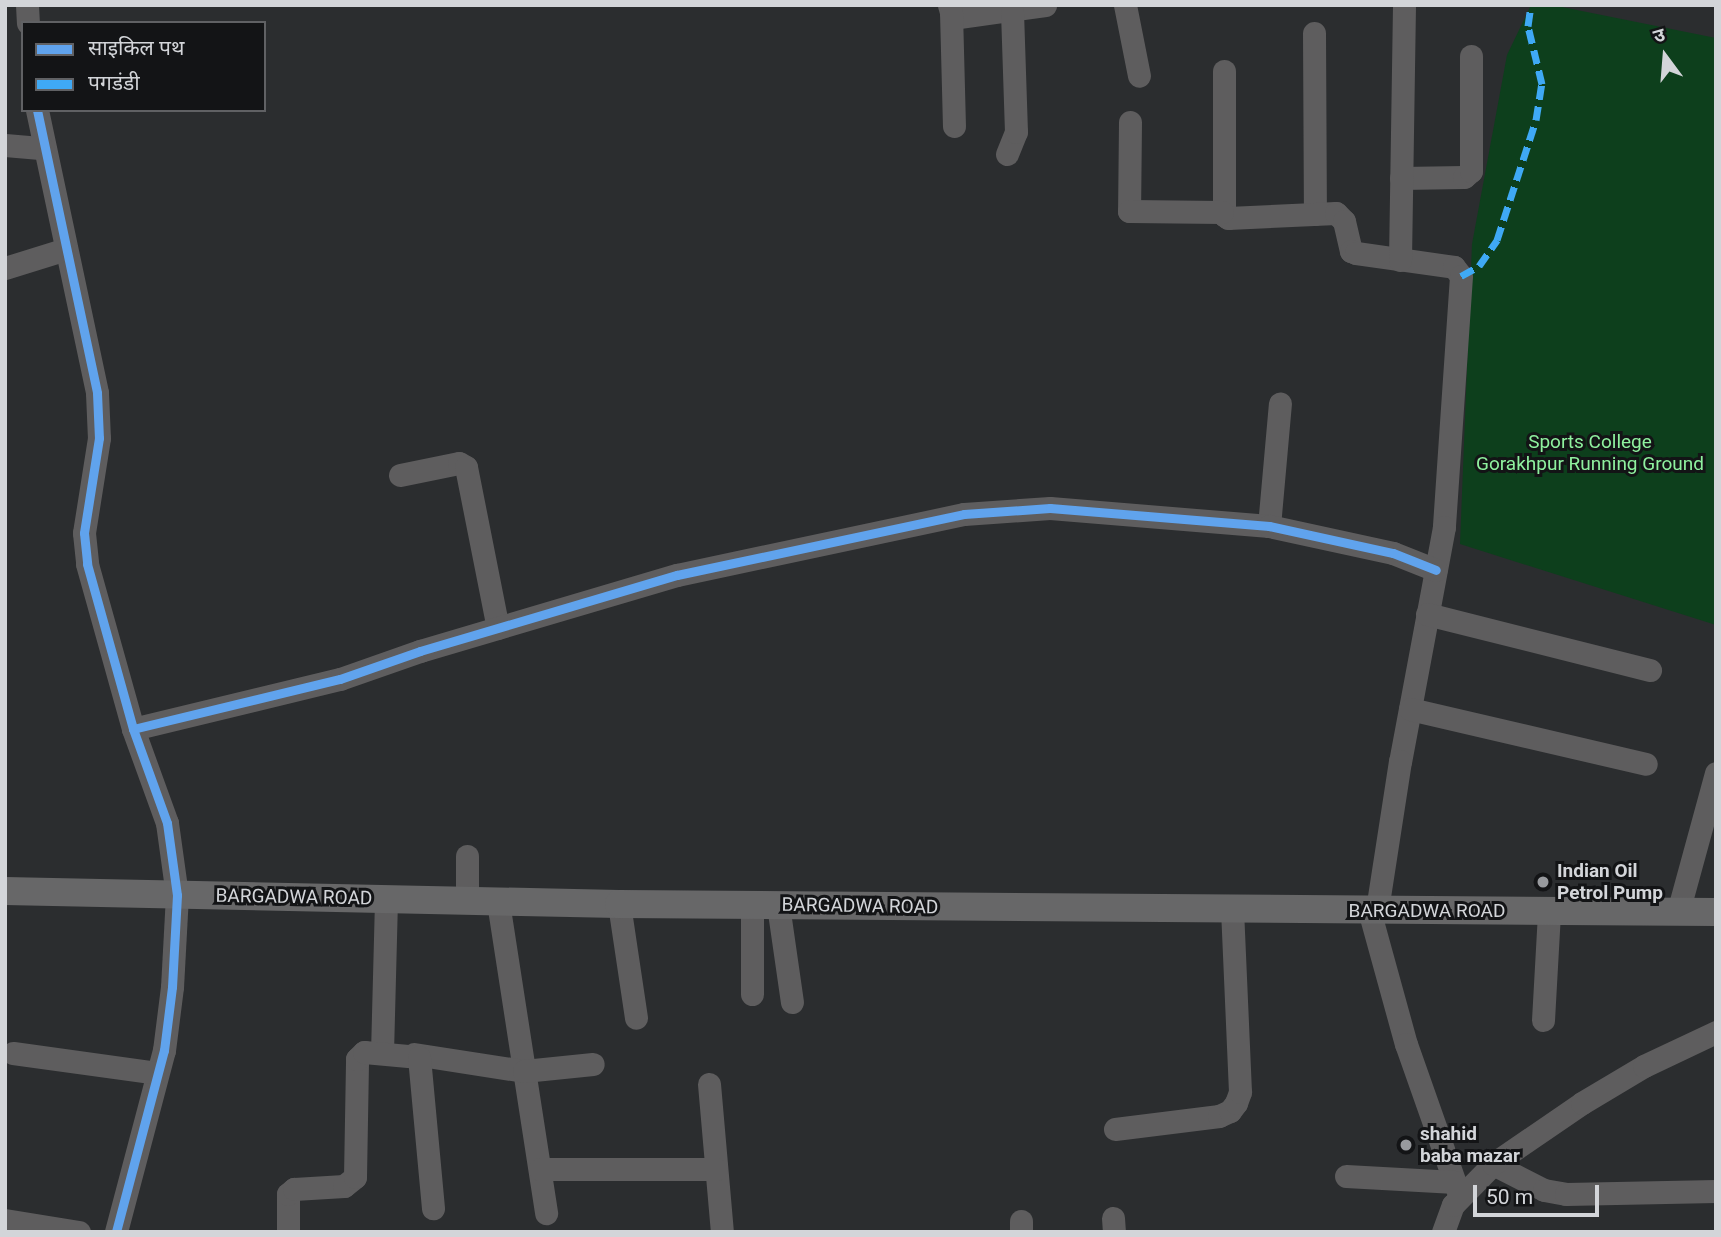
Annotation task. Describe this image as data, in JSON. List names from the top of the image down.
{
  "streets": {
    "main road": ["BARGADWA ROAD"]
  },
  "parks": ["Sports College Gorakhpur Running Ground"],
  "places": ["Indian Oil Petrol Pump", "shahid baba mazar"],
  "legend": ["साइकिल पथ", "पगडंडी"],
  "scale_bar": "50 m",
  "north": "top"
}
